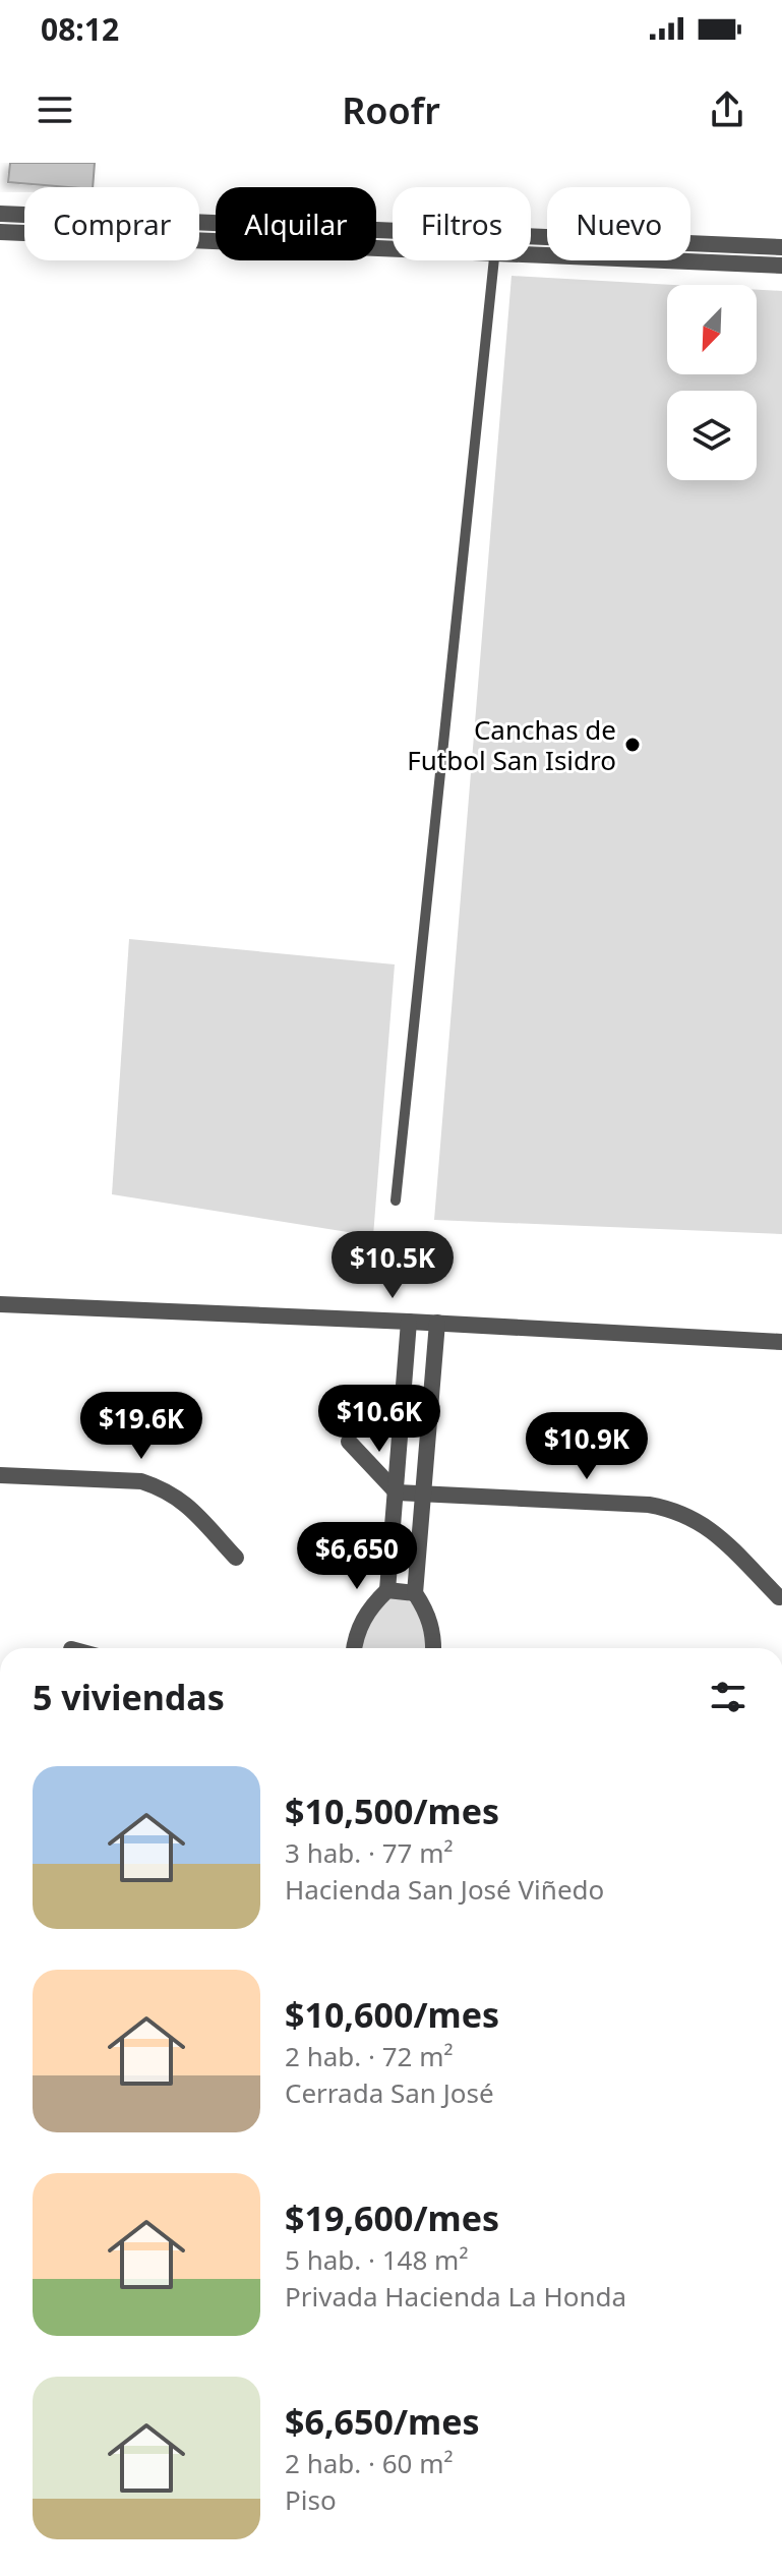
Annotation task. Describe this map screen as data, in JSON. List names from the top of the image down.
{
  "places": ["Canchas de Futbol San Isidro"],
  "north": "bottom left",
  "page": {
    "status": "08:12",
    "header": "Roofr",
    "chip": [
      "Comprar",
      "Alquilar",
      "Filtros",
      "Nuevo"
    ],
    "price": [
      "$10.5K",
      "$10.6K",
      "$19.6K",
      "$10.9K",
      "$6,650"
    ],
    "heading": "5 viviendas",
    "list": [
      {
        "name": "$10,500/mes",
        "note": "3 hab. · 77 m² · Hacienda San José Viñedo"
      },
      {
        "name": "$10,600/mes",
        "note": "2 hab. · 72 m² · Cerrada San José"
      },
      {
        "name": "$19,600/mes",
        "note": "5 hab. · 148 m² · Privada Hacienda La Honda"
      },
      {
        "name": "$6,650/mes",
        "note": "2 hab. · 60 m² · Piso"
      }
    ]
  }
}
